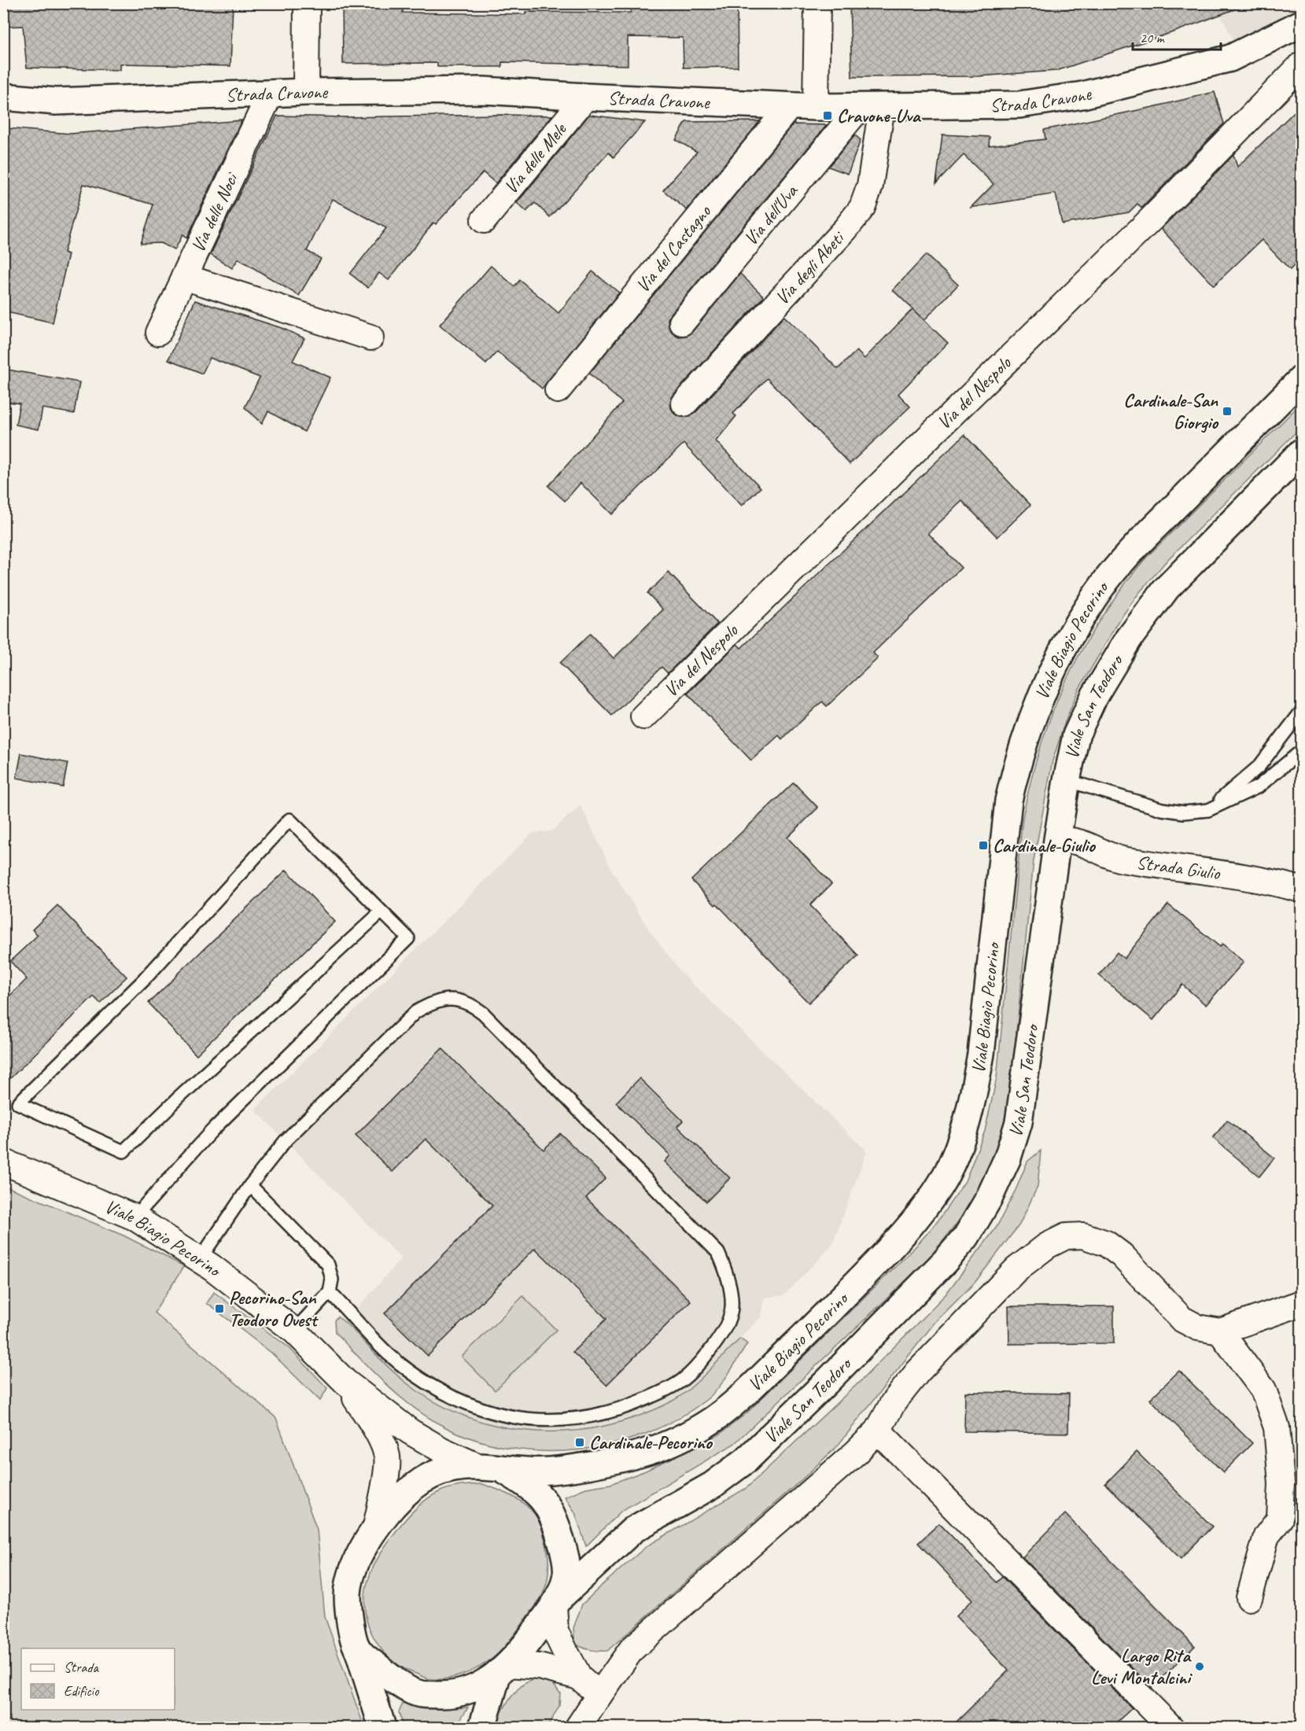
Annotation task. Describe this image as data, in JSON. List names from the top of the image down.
{
  "streets": {
    "main road": ["Strada Cravone", "Viale Biagio Pecorino", "Viale San Teodoro"],
    "street": [
      "Via delle Mele",
      "Via delle Noci",
      "Via dell'Uva",
      "Via del Castagno",
      "Via degli Abeti",
      "Via del Nespolo",
      "Strada Giulio"
    ]
  },
  "crossings": [
    ["Strada Cravone", "Via delle Mele"],
    ["Strada Cravone", "Via delle Noci"],
    ["Strada Cravone", "Via dell'Uva"],
    ["Strada Cravone", "Via del Castagno"],
    ["Strada Cravone", "Via degli Abeti"],
    ["Via dell'Uva", "Via degli Abeti"],
    ["Viale San Teodoro", "Strada Giulio"]
  ],
  "places": {
    "transit": [
      "Cravone-Uva",
      "Cardinale-San Giorgio",
      "Cardinale-Giulio",
      "Pecorino-San Teodoro Ovest",
      "Cardinale-Pecorino"
    ],
    "other": ["Largo Rita Levi Montalcini"]
  },
  "legend": ["Strada", "Edificio"],
  "scale_bar": "20 m"
}
